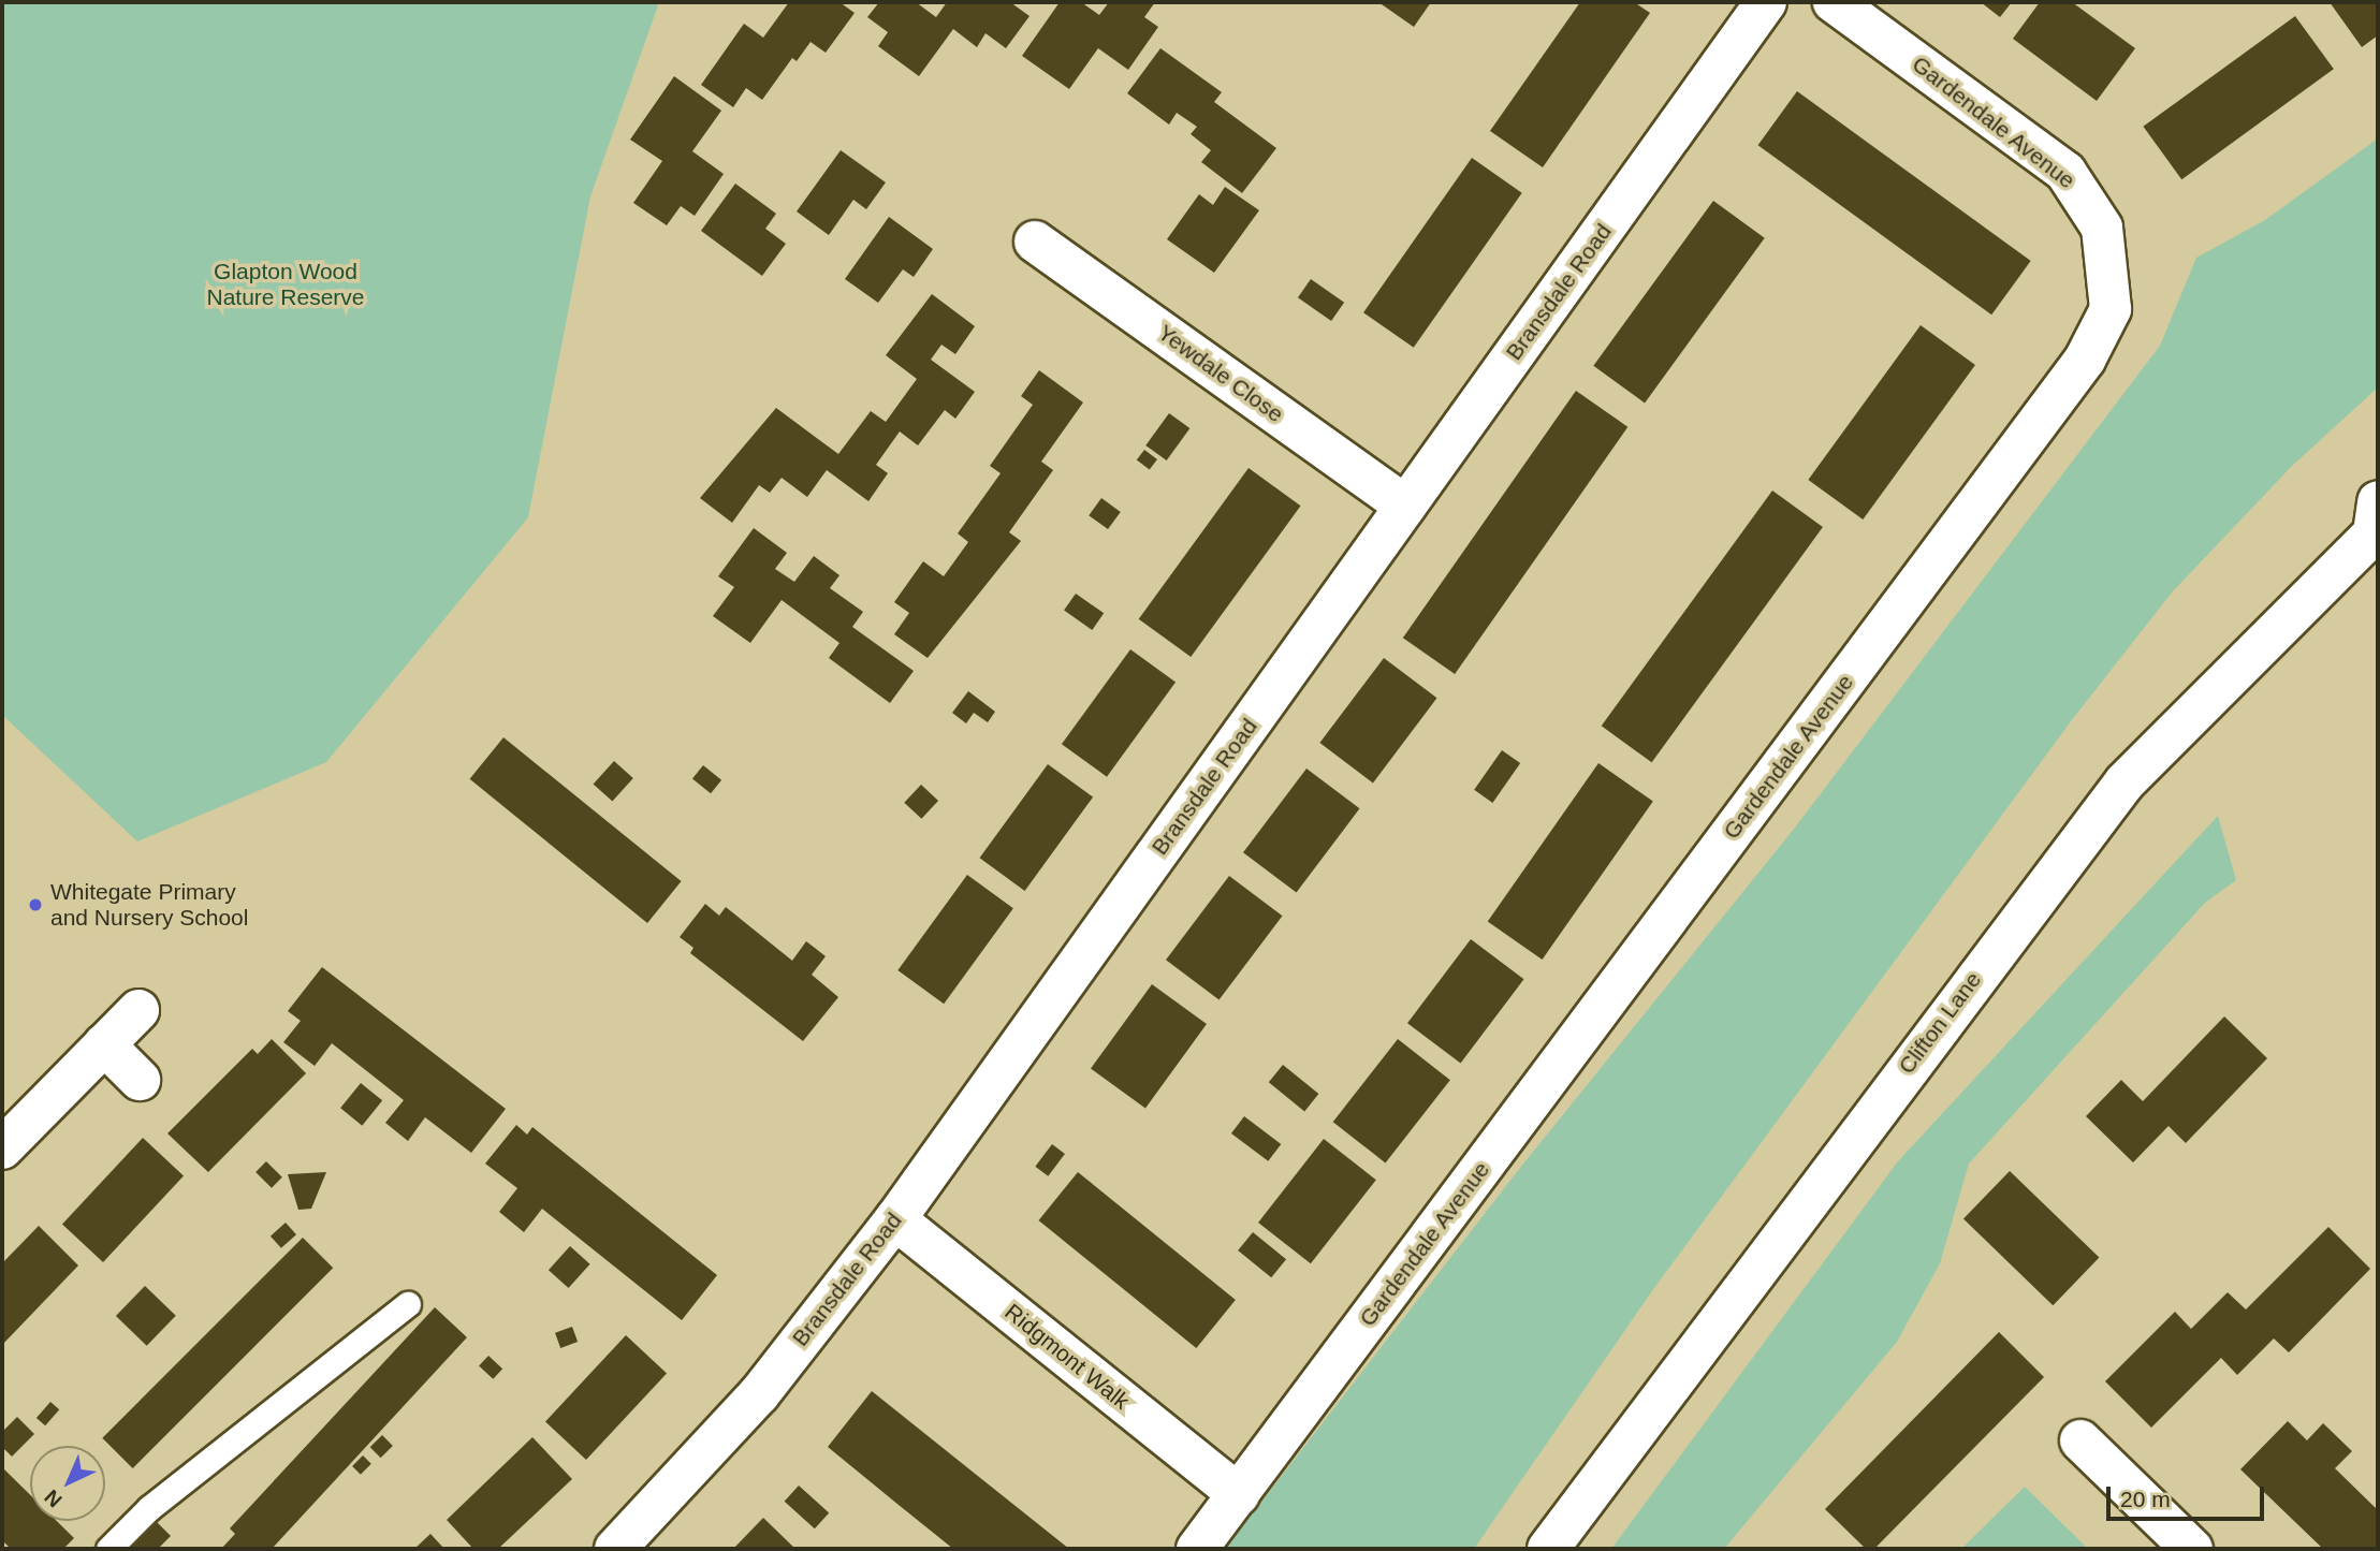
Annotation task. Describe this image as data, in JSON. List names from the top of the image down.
{
  "streets": {
    "street": [
      "Gardendale Avenue",
      "Bransdale Road",
      "Yewdale Close",
      "Clifton Lane",
      "Ridgmont Walk"
    ]
  },
  "crossings": [
    ["Gardendale Avenue", "Ridgmont Walk"],
    ["Bransdale Road", "Yewdale Close"],
    ["Bransdale Road", "Ridgmont Walk"]
  ],
  "parks": ["Glapton Wood Nature Reserve"],
  "places": ["Whitegate Primary and Nursery School"],
  "scale_bar": "20 m",
  "north": "bottom left"
}
